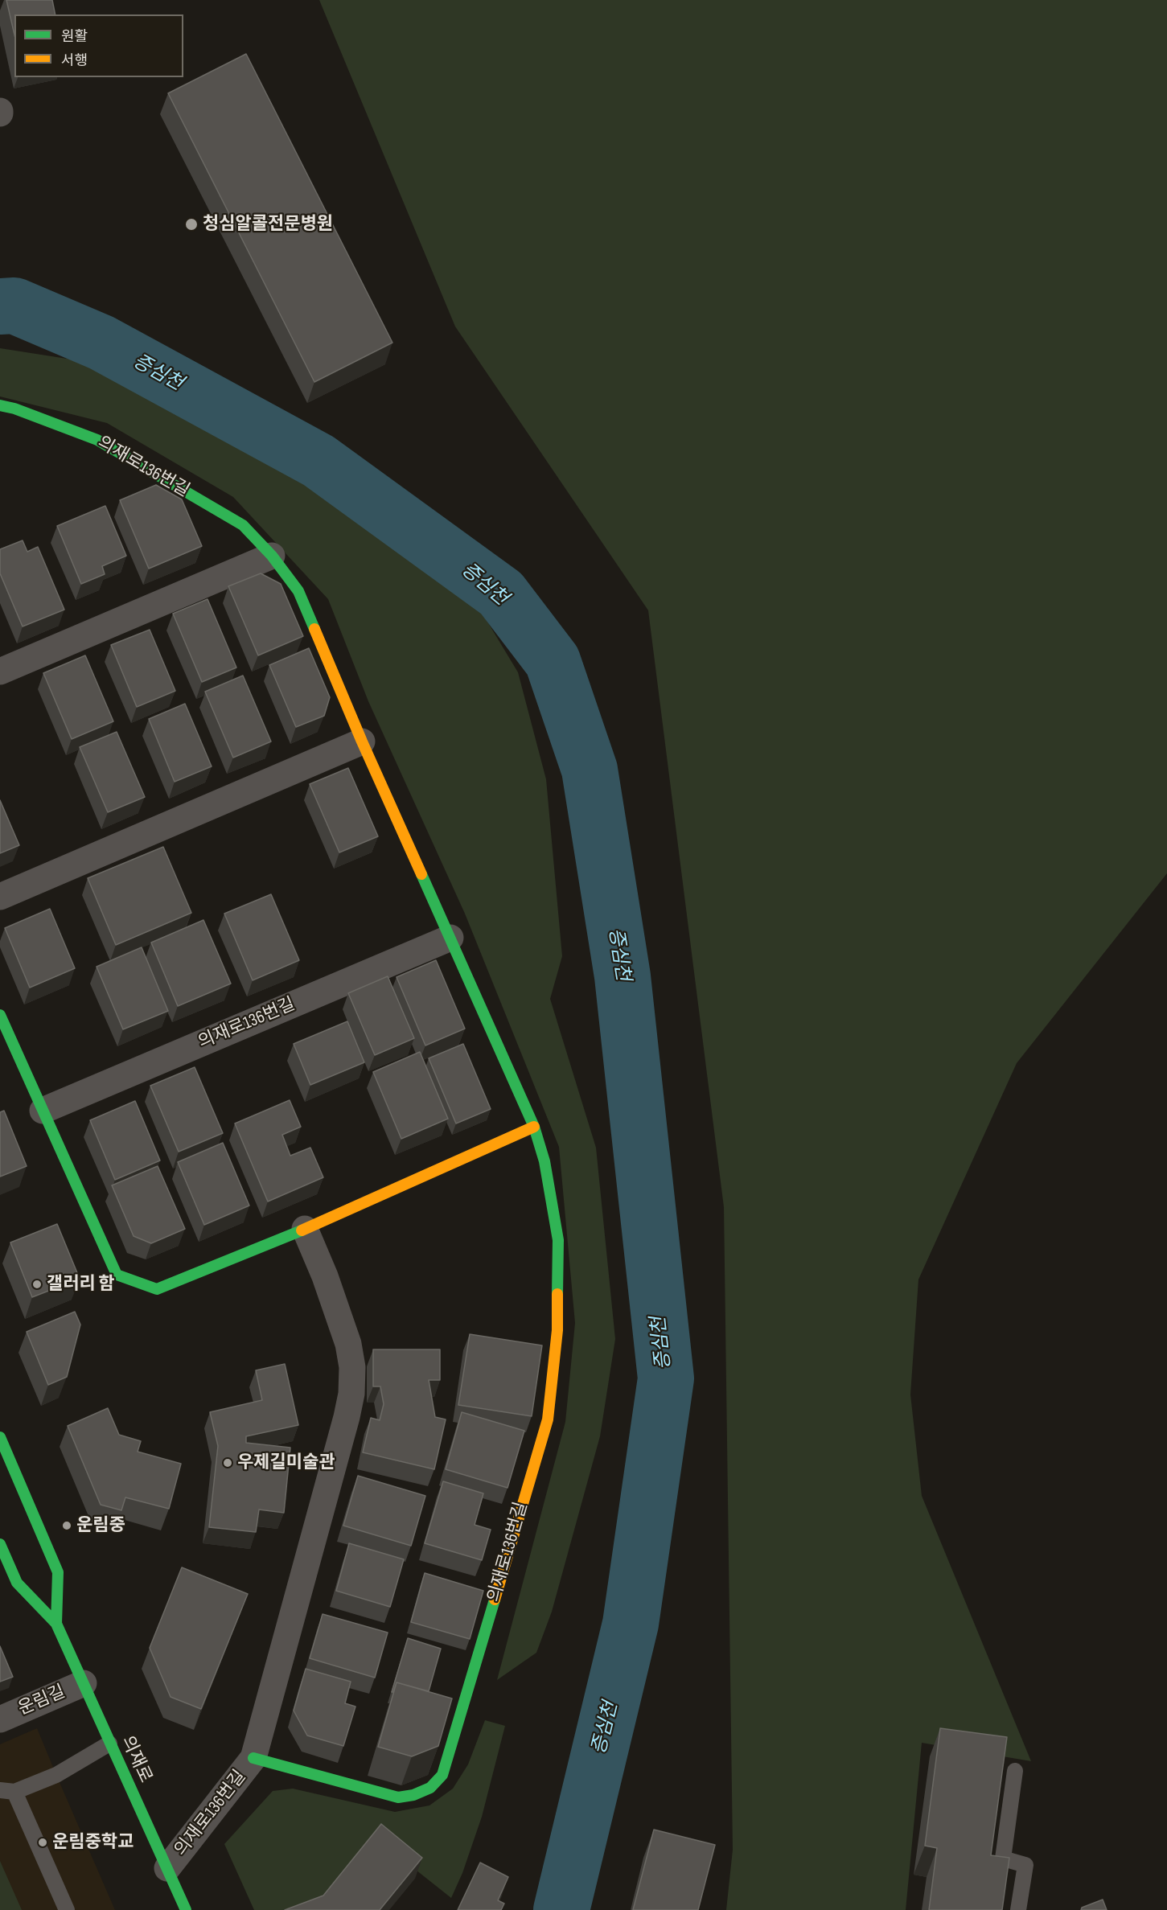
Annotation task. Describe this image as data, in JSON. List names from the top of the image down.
{
  "streets": {
    "street": ["의재로136번길", "운림길", "의재로"]
  },
  "crossings": [
    ["의재로136번길", "의재로"],
    ["운림길", "의재로"]
  ],
  "water": ["증심천"],
  "places": [
    "청심알콜전문병원",
    "갤러리 함",
    "우제길미술관",
    "운림중",
    "운림중학교"
  ],
  "legend": ["원활", "서행"]
}
